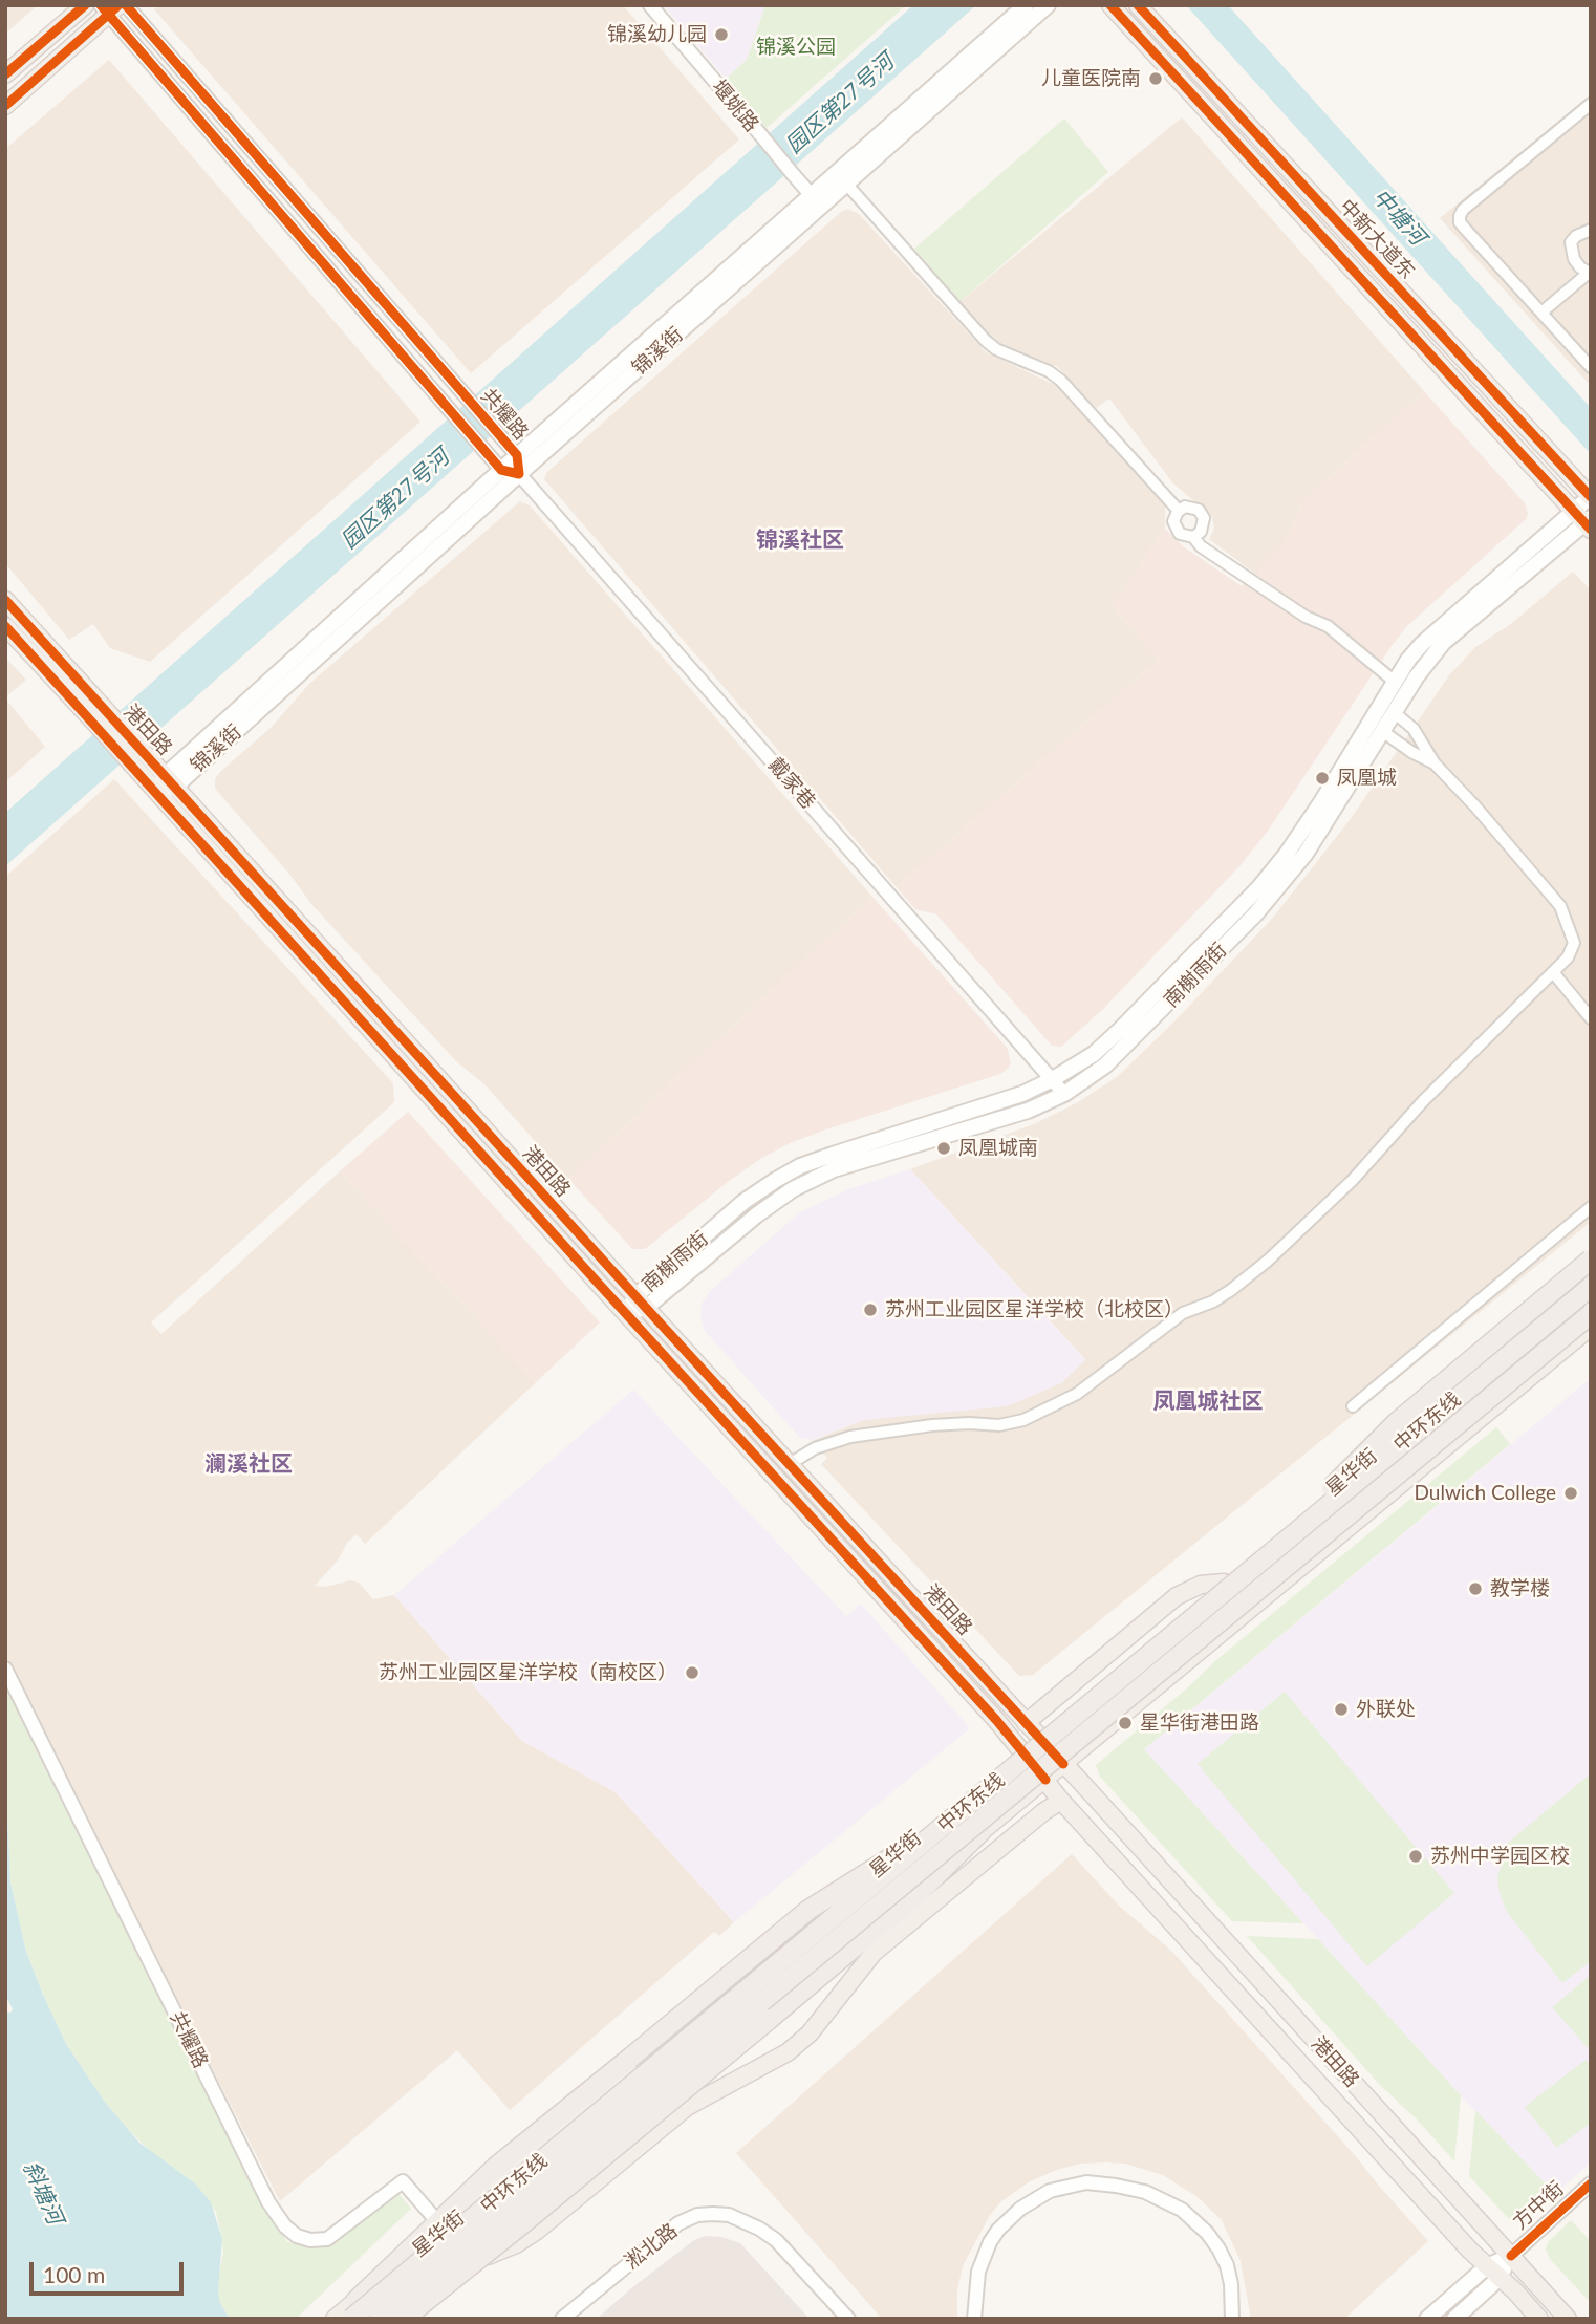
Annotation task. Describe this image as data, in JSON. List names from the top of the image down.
{
  "streets": {
    "highway": ["中环东线"],
    "main road": [
      "中新大道东",
      "锦溪街",
      "港田路",
      "南榭雨街",
      "星华街",
      "方中街"
    ],
    "street": [
      "堰姚路",
      "共耀路",
      "戴家巷",
      "淞北路"
    ]
  },
  "crossings": [
    ["堰姚路", "锦溪街"],
    ["中新大道东", "南榭雨街"],
    ["锦溪街", "共耀路"],
    ["锦溪街", "港田路"],
    ["锦溪街", "戴家巷"],
    ["共耀路", "戴家巷"],
    ["共耀路", "星华街"],
    ["港田路", "南榭雨街"],
    ["港田路", "星华街"],
    ["港田路", "方中街"],
    ["戴家巷", "南榭雨街"]
  ],
  "districts": ["锦溪社区", "凤凰城社区", "澜溪社区"],
  "water": ["园区第27号河", "中塘河", "斜塘河"],
  "parks": ["锦溪公园"],
  "places": [
    "锦溪幼儿园",
    "儿童医院南",
    "凤凰城",
    "凤凰城南",
    "苏州工业园区星洋学校（北校区）",
    "Dulwich College",
    "教学楼",
    "苏州工业园区星洋学校（南校区）",
    "外联处",
    "星华街港田路",
    "苏州中学园区校"
  ],
  "scale_bar": "100 m"
}
